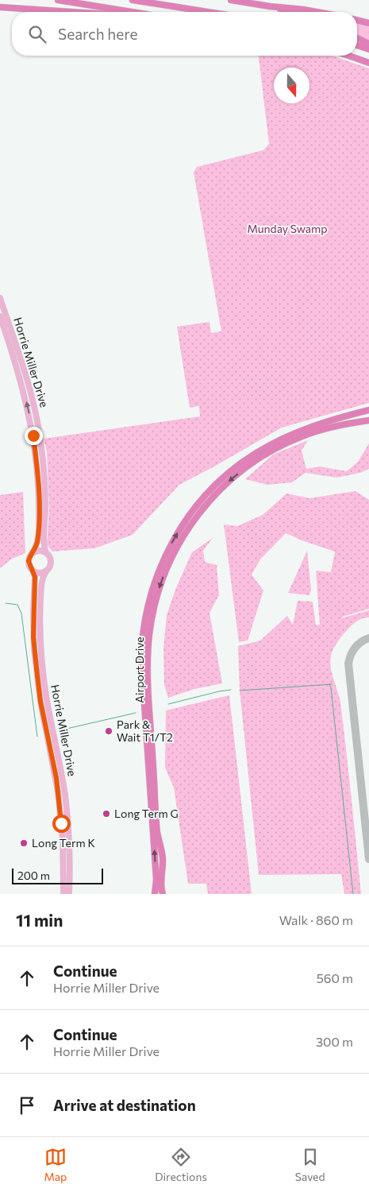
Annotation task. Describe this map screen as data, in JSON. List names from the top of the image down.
{
  "streets": {
    "highway": ["Airport Drive"],
    "main road": ["Horrie Miller Drive"]
  },
  "parks": ["Munday Swamp"],
  "places": ["Park & Wait T1/T2", "Long Term G", "Long Term K"],
  "scale_bar": "200 m",
  "north": "bottom",
  "page": {
    "search": "Search here",
    "scale": "200 m",
    "heading": ["11 min", "Walk · 860 m"],
    "list": [
      ["Continue", "Horrie Miller Drive", "560 m"],
      ["Continue", "Horrie Miller Drive", "300 m"],
      "Arrive at destination"
    ],
    "nav": ["Map", "Directions", "Saved"]
  }
}
